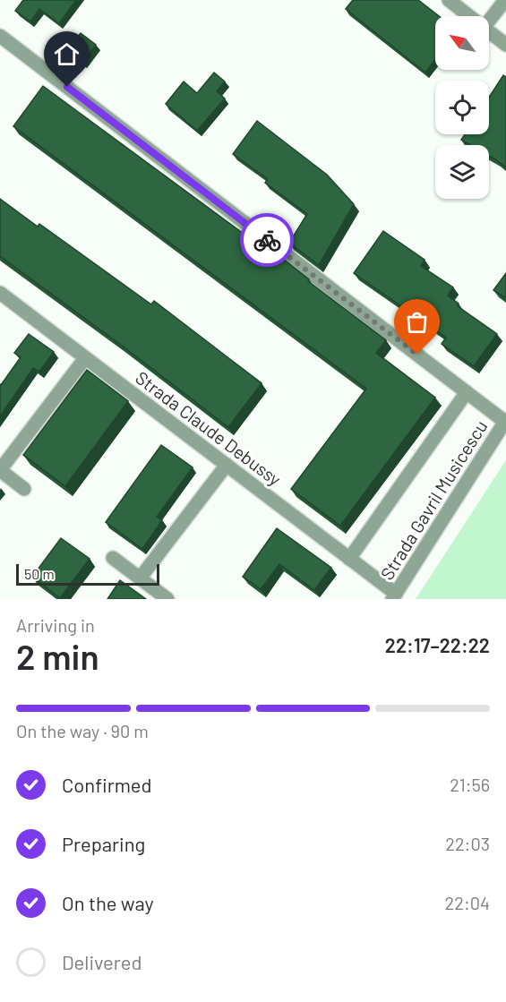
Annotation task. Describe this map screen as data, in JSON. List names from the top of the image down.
{
  "streets": {
    "street": ["Strada Claude Debussy", "Strada Gavril Musicescu"]
  },
  "crossings": [
    ["Strada Claude Debussy", "Strada Gavril Musicescu"]
  ],
  "scale_bar": "50 m",
  "north": "top left",
  "page": {
    "scale": "50 m",
    "heading": ["2 min", "Arriving in", "22:17–22:22"],
    "bar": "On the way · 90 m",
    "list": [
      ["Confirmed", "21:56"],
      ["Preparing", "22:03"],
      ["On the way", "22:04"],
      "Delivered"
    ]
  }
}
